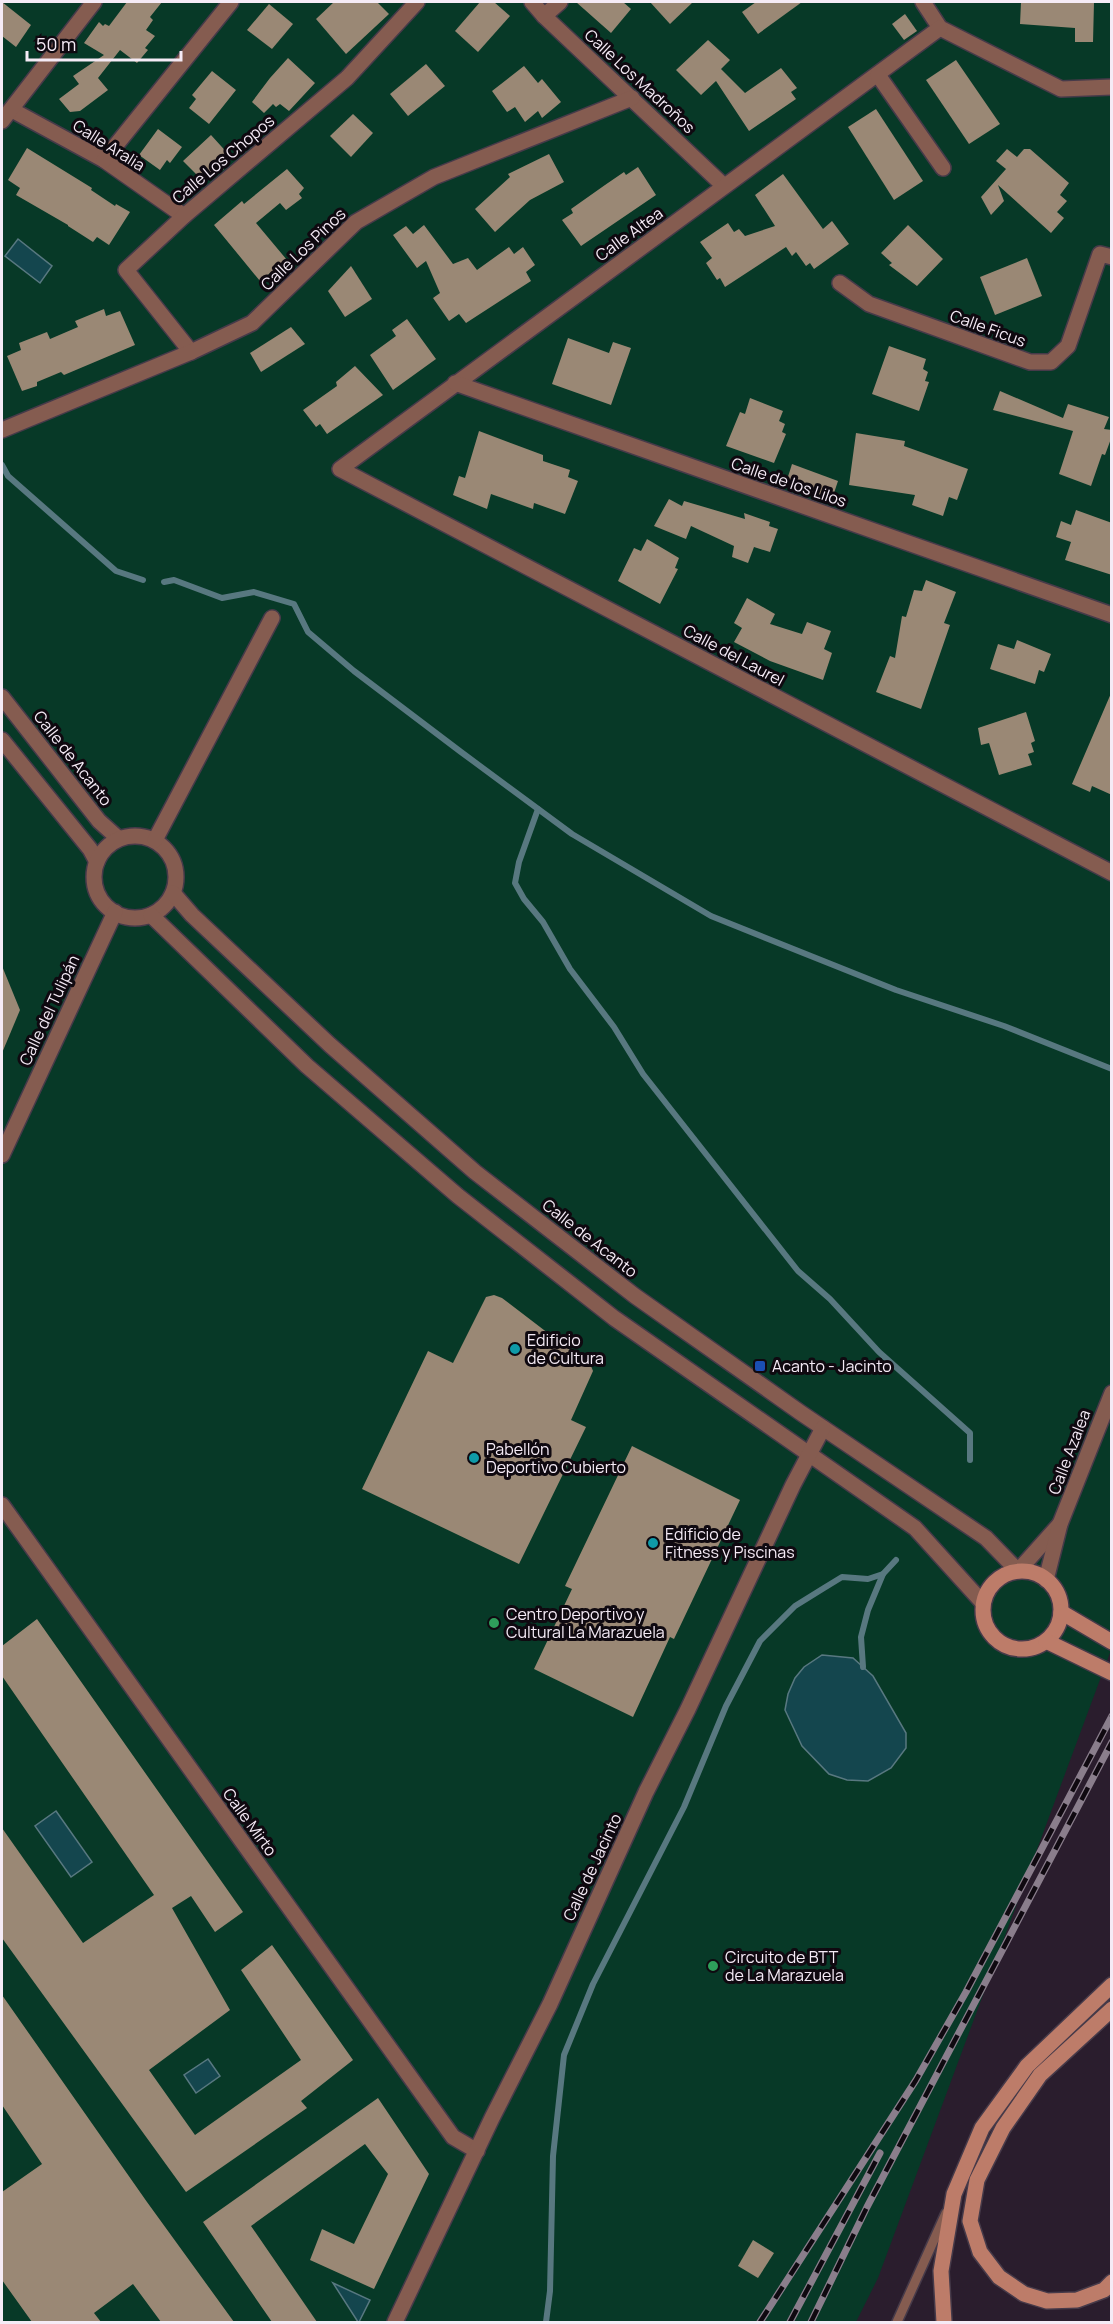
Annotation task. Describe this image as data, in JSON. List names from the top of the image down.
{
  "streets": {
    "street": [
      "Calle Los Madroños",
      "Calle Aralia",
      "Calle Los Chopos",
      "Calle Altea",
      "Calle Los Pinos",
      "Calle Ficus",
      "Calle de los Lilos",
      "Calle del Laurel",
      "Calle de Acanto",
      "Calle del Tulipán",
      "Calle Azalea",
      "Calle Mirto",
      "Calle de Jacinto"
    ]
  },
  "crossings": [
    ["Calle Los Madroños", "Calle Altea"],
    ["Calle Los Madroños", "Calle Los Pinos"],
    ["Calle Aralia", "Calle Los Chopos"],
    ["Calle Los Chopos", "Calle Los Pinos"],
    ["Calle Altea", "Calle de los Lilos"],
    ["Calle Altea", "Calle del Laurel"],
    ["Calle de Acanto", "Calle del Tulipán"],
    ["Calle de Acanto", "Calle Azalea"],
    ["Calle de Acanto", "Calle de Jacinto"],
    ["Calle Mirto", "Calle de Jacinto"]
  ],
  "places": {
    "other": [
      "Edificio de Cultura",
      "Pabellón Deportivo Cubierto",
      "Edificio de Fitness y Piscinas",
      "Centro Deportivo y Cultural La Marazuela",
      "Circuito de BTT de La Marazuela"
    ],
    "transit": ["Acanto - Jacinto"]
  },
  "scale_bar": "50 m"
}
